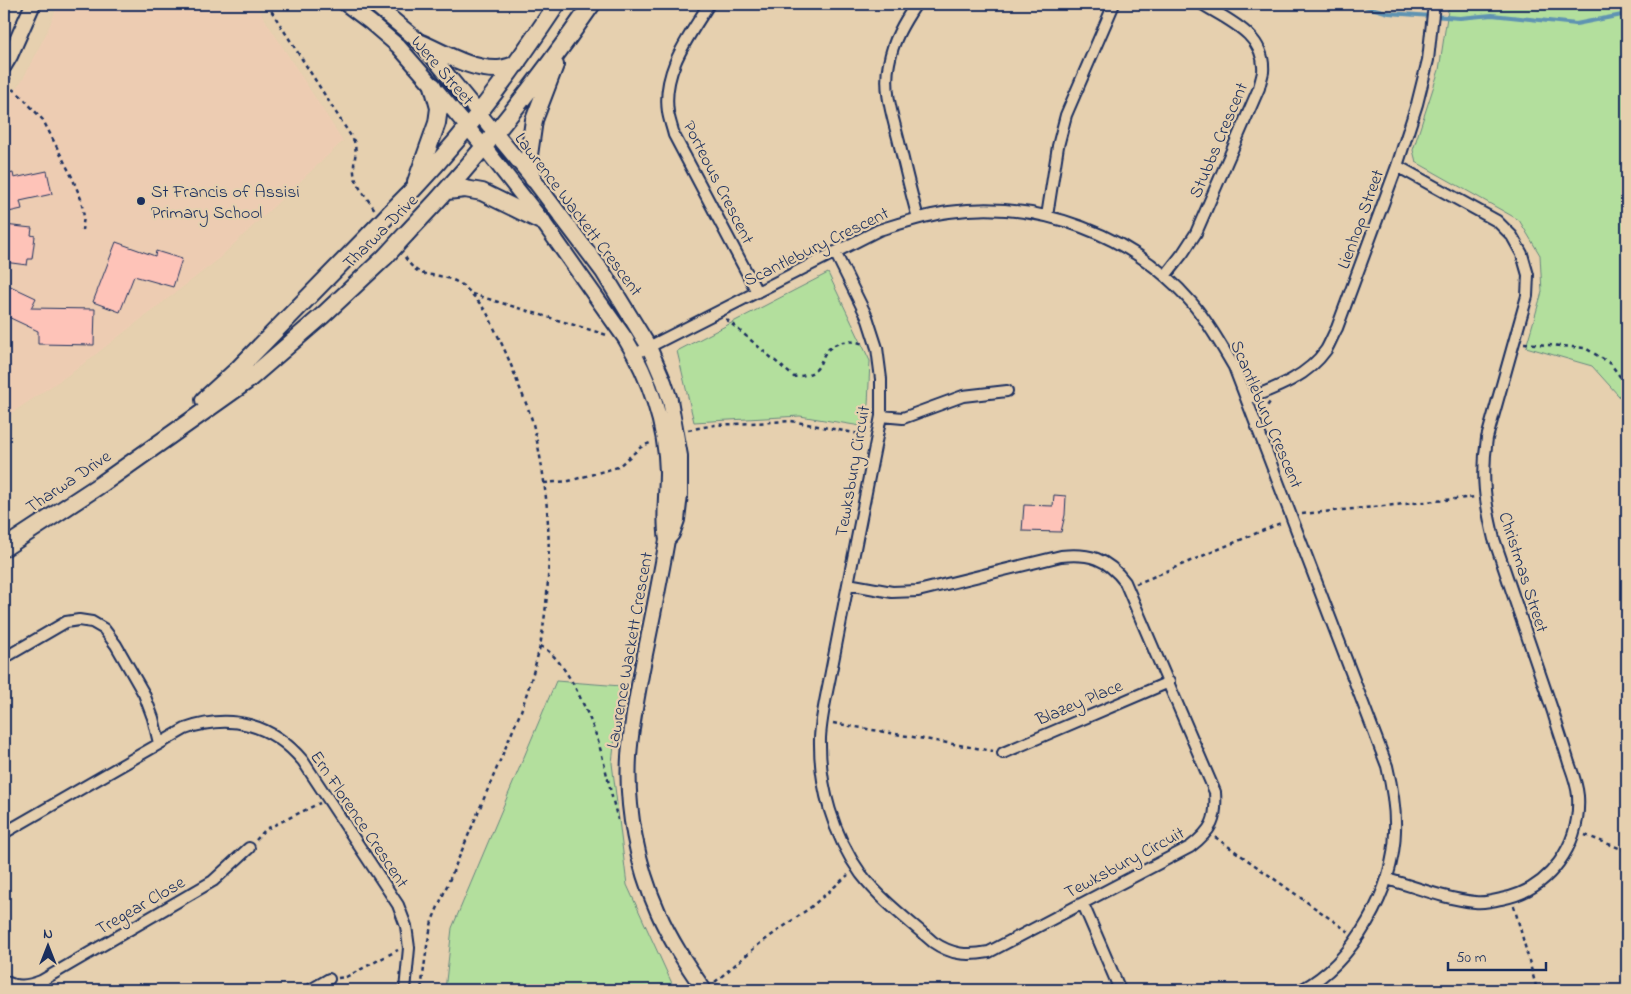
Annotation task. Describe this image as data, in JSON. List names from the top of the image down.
{
  "streets": {
    "main road": ["Tharwa Drive"],
    "street": [
      "Were Street",
      "Stubbs Crescent",
      "Porteous Crescent",
      "Lawrence Wackett Crescent",
      "Lienhop Street",
      "Scantlebury Crescent",
      "Tewksbury Circuit",
      "Christmas Street",
      "Blazey Place",
      "Ern Florence Crescent",
      "Tregear Close"
    ]
  },
  "crossings": [
    ["Were Street", "Lawrence Wackett Crescent"],
    ["Were Street", "Tharwa Drive"],
    ["Stubbs Crescent", "Scantlebury Crescent"],
    ["Porteous Crescent", "Scantlebury Crescent"],
    ["Lawrence Wackett Crescent", "Tharwa Drive"],
    ["Lawrence Wackett Crescent", "Scantlebury Crescent"],
    ["Lienhop Street", "Scantlebury Crescent"],
    ["Lienhop Street", "Christmas Street"],
    ["Scantlebury Crescent", "Tewksbury Circuit"],
    ["Scantlebury Crescent", "Christmas Street"],
    ["Tewksbury Circuit", "Blazey Place"]
  ],
  "places": ["St Francis of Assisi Primary School"],
  "scale_bar": "50 m",
  "north": "top"
}
